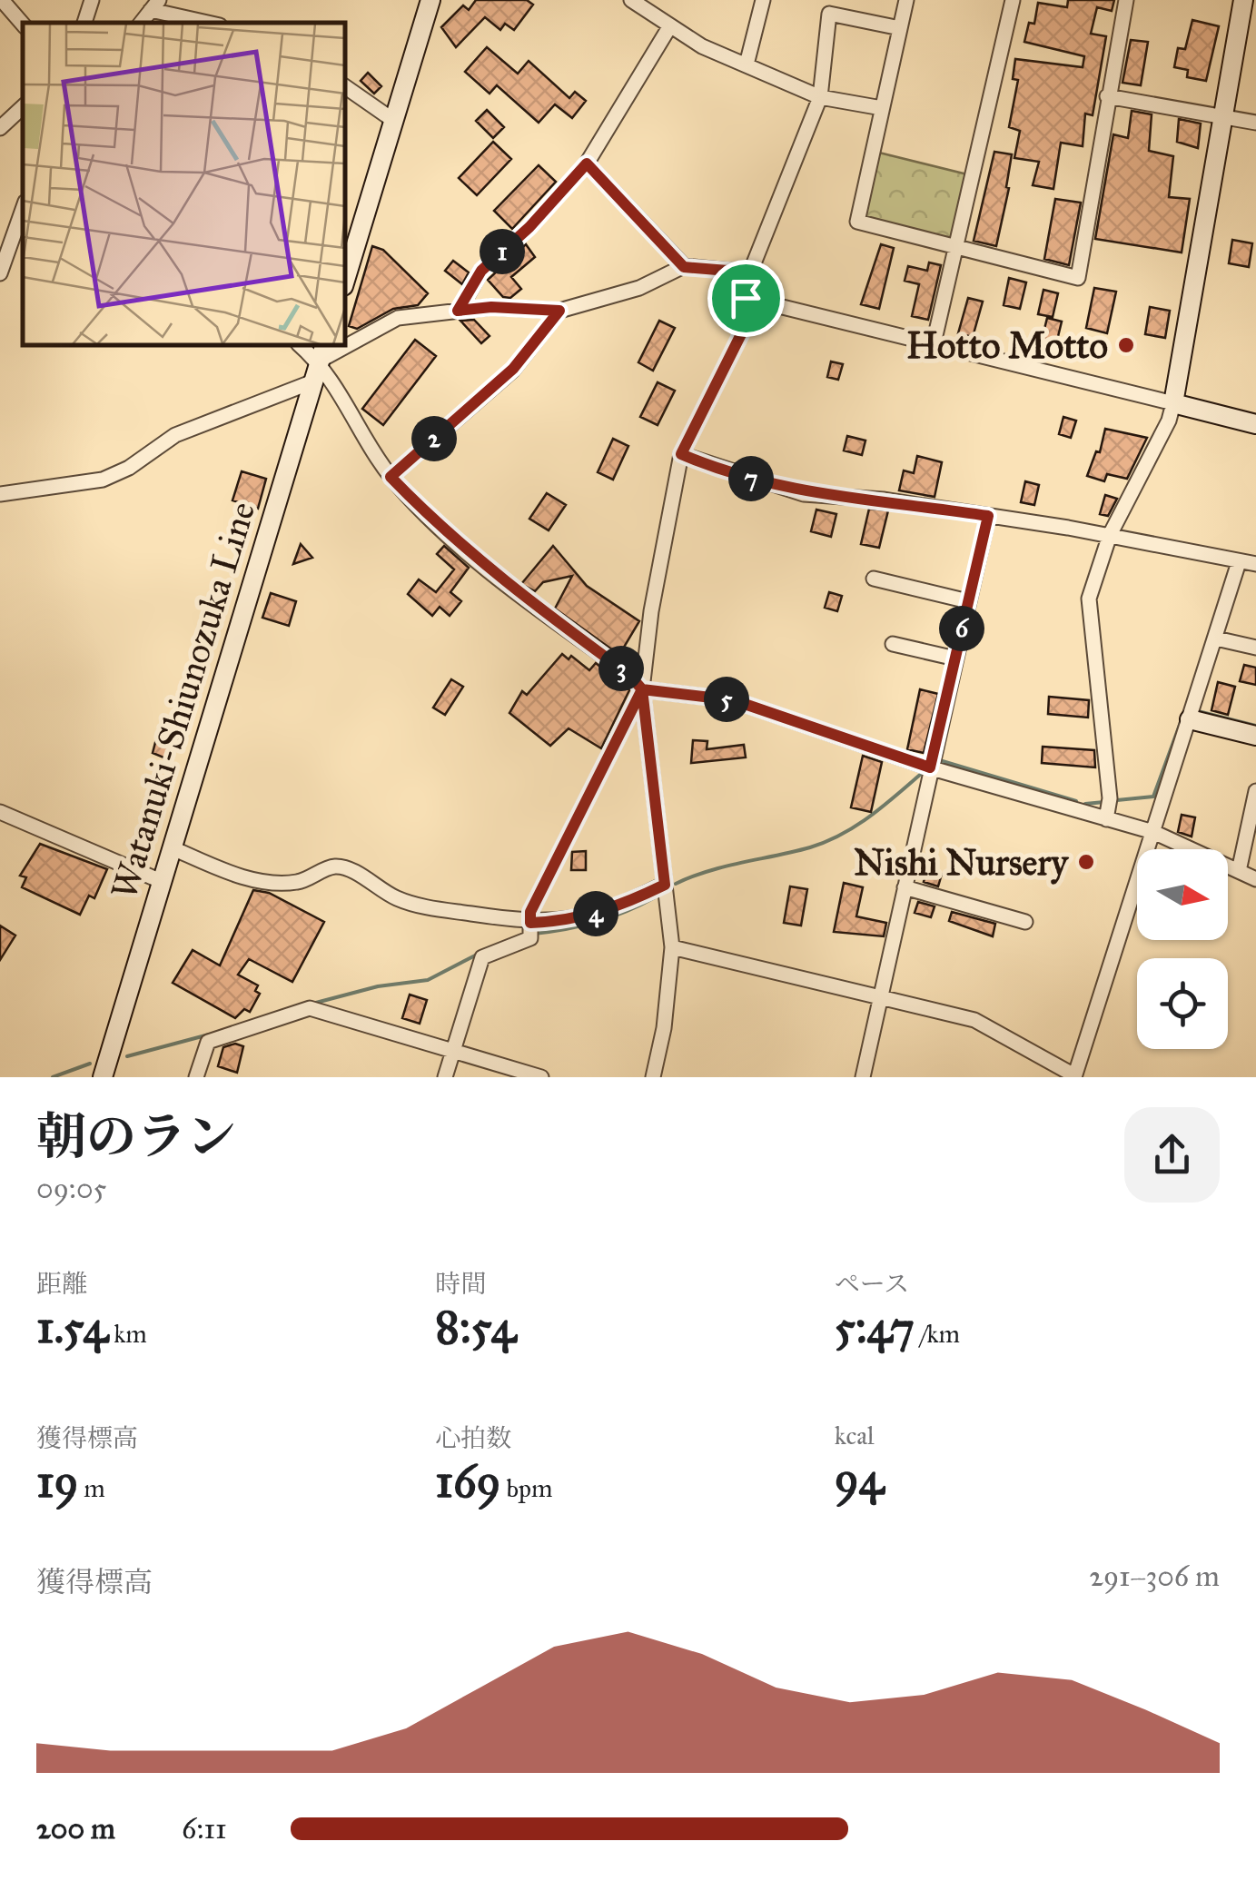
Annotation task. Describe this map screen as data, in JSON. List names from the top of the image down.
{
  "streets": {
    "main road": ["Watanuki-Shiunozuka Line"]
  },
  "places": ["Hotto Motto", "Nishi Nursery"],
  "north": "right",
  "page": {
    "pins": [
      "1",
      "2",
      "7",
      "6",
      "3",
      "5",
      "4"
    ],
    "heading": ["朝のラン", "09:05"],
    "stats": [
      ["距離", "1.54 km"],
      ["時間", "8:54"],
      ["ペース", "5:47 /km"],
      ["獲得標高", "19 m"],
      ["心拍数", "169 bpm"],
      ["kcal", "94"]
    ],
    "chart": ["獲得標高", "291–306 m"],
    "list": [
      {
        "name": "200 m",
        "note": "6:11"
      }
    ]
  }
}
